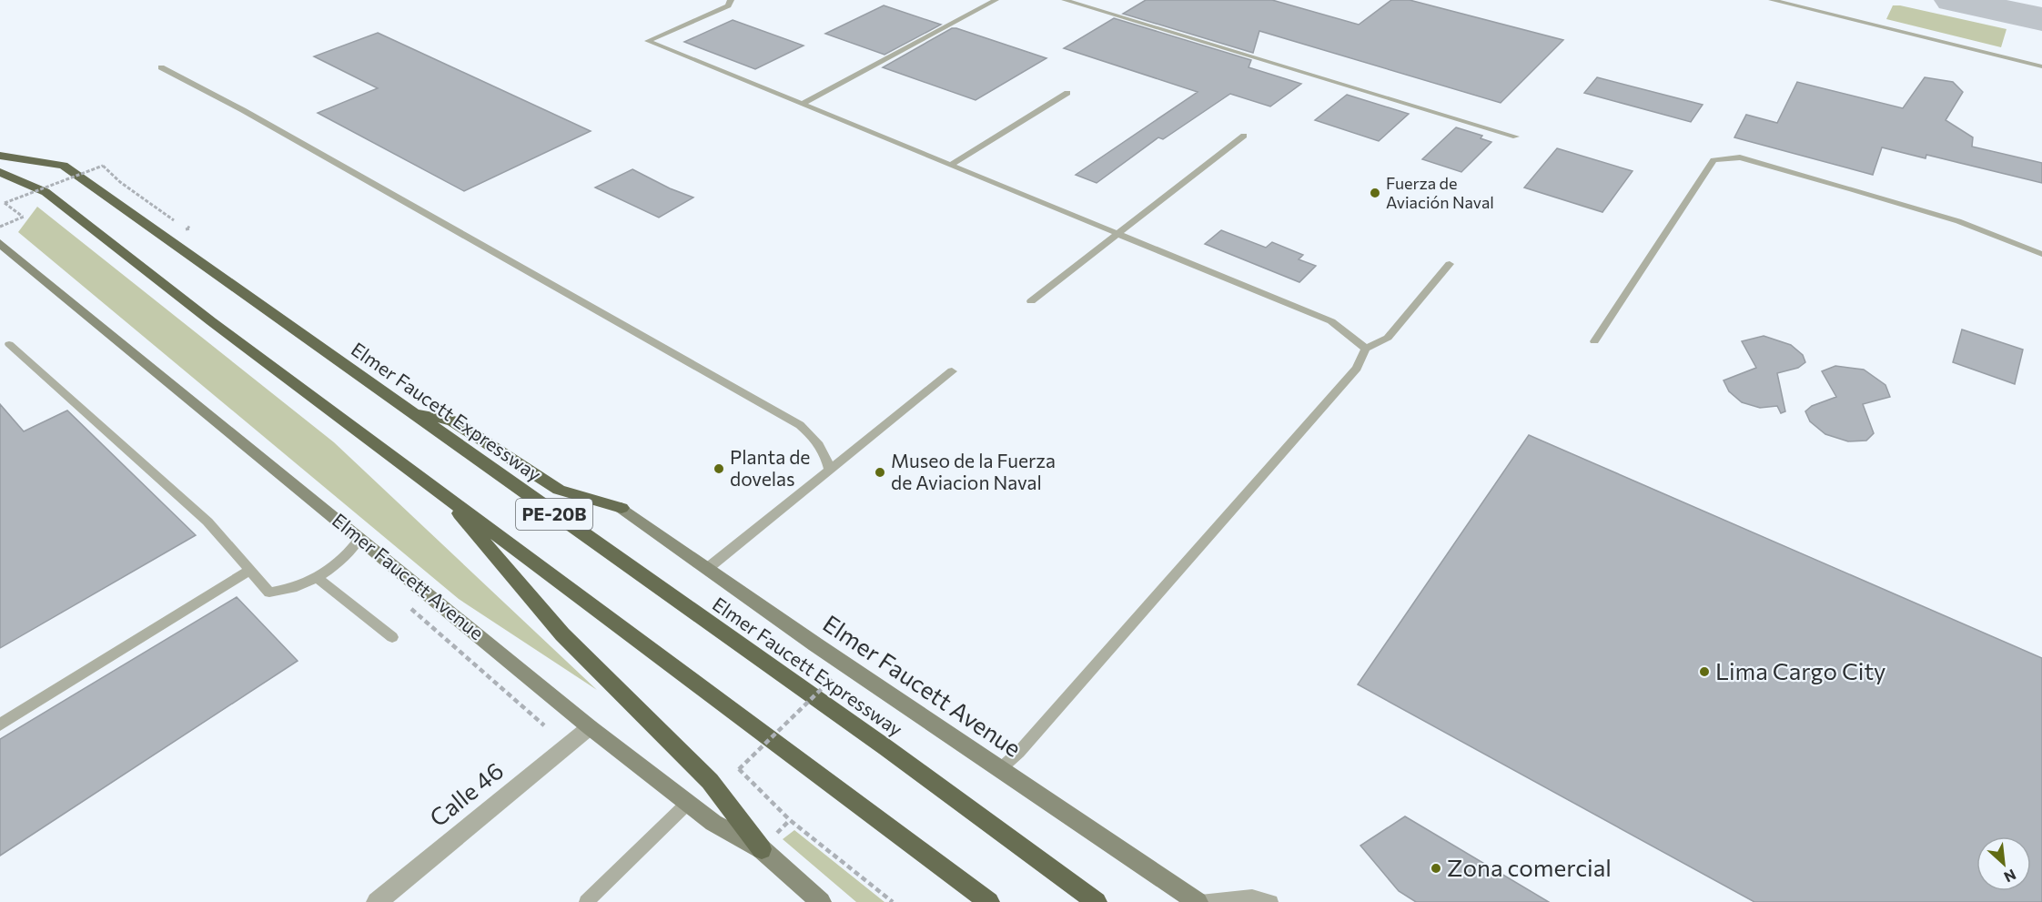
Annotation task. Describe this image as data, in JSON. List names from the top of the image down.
{
  "streets": {
    "highway": ["Elmer Faucett Expressway", "PE-20B"],
    "main road": ["Elmer Faucett Avenue"],
    "street": ["Calle 46"]
  },
  "crossings": [
    ["Elmer Faucett Avenue", "Calle 46"]
  ],
  "places": [
    "Fuerza de Aviación Naval",
    "Planta de dovelas",
    "Museo de la Fuerza de Aviacion Naval",
    "Lima Cargo City",
    "Zona comercial"
  ],
  "north": "bottom right"
}
